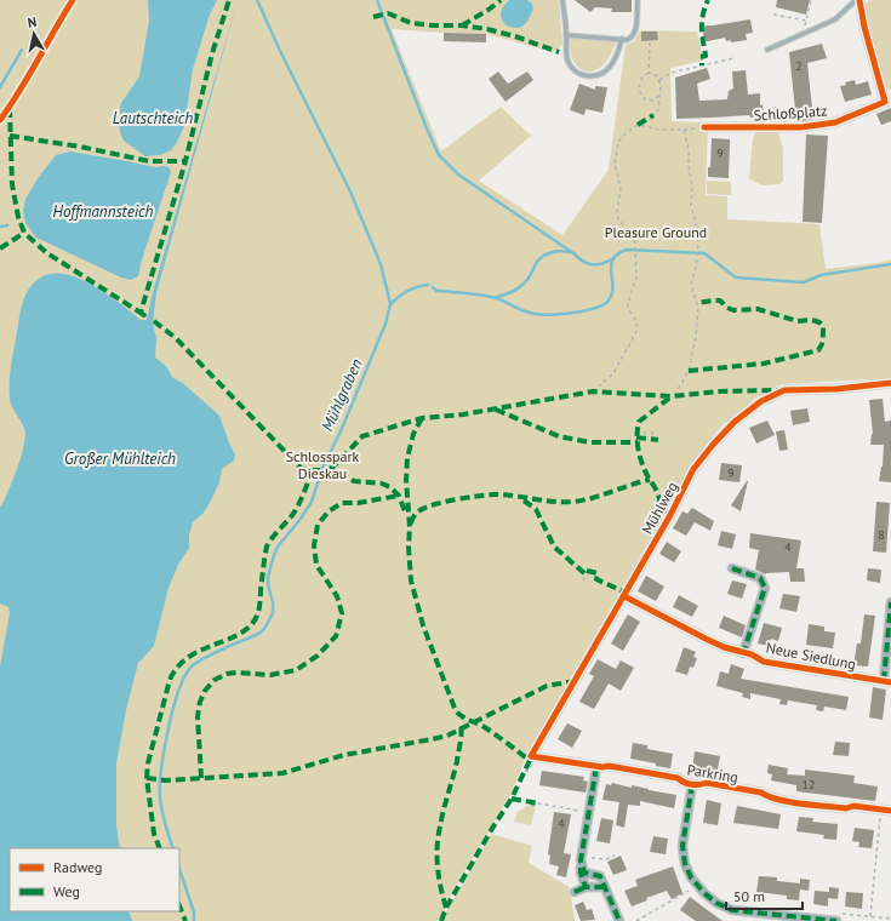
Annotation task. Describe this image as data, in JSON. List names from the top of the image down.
{
  "streets": {
    "street": [
      "Schloßplatz",
      "Mühlweg",
      "Neue Siedlung",
      "Parkring"
    ]
  },
  "crossings": [
    ["Mühlweg", "Neue Siedlung"],
    ["Mühlweg", "Parkring"]
  ],
  "water": [
    "Lautschteich",
    "Hoffmannsteich",
    "Mühlgraben",
    "Großer Mühlteich"
  ],
  "parks": ["Pleasure Ground", "Schlosspark Dieskau"],
  "house_numbers": [
    "2",
    "9",
    "9",
    "8",
    "4",
    "12",
    "4"
  ],
  "legend": ["Radweg", "Weg"],
  "scale_bar": "50 m",
  "north": "top"
}
